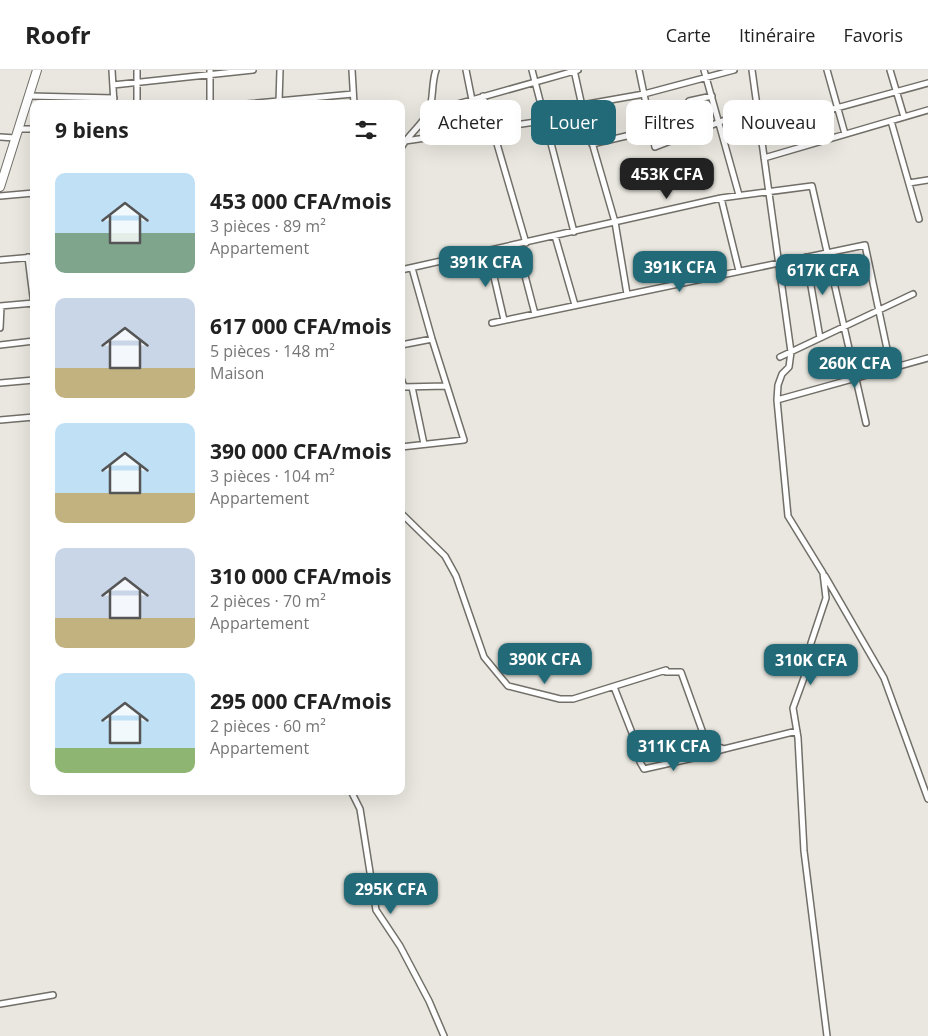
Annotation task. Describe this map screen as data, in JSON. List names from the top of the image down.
{
  "page": {
    "header": "Roofr",
    "nav": ["Carte", "Itinéraire", "Favoris"],
    "chip": [
      "Acheter",
      "Louer",
      "Filtres",
      "Nouveau"
    ],
    "heading": "9 biens",
    "price": [
      "453K CFA",
      "391K CFA",
      "391K CFA",
      "617K CFA",
      "260K CFA",
      "390K CFA",
      "310K CFA",
      "311K CFA",
      "295K CFA"
    ],
    "list": [
      {
        "name": "453 000 CFA/mois",
        "note": "3 pièces · 89 m² · Appartement"
      },
      {
        "name": "617 000 CFA/mois",
        "note": "5 pièces · 148 m² · Maison"
      },
      {
        "name": "390 000 CFA/mois",
        "note": "3 pièces · 104 m² · Appartement"
      },
      {
        "name": "310 000 CFA/mois",
        "note": "2 pièces · 70 m² · Appartement"
      },
      {
        "name": "295 000 CFA/mois",
        "note": "2 pièces · 60 m² · Appartement"
      }
    ]
  }
}
